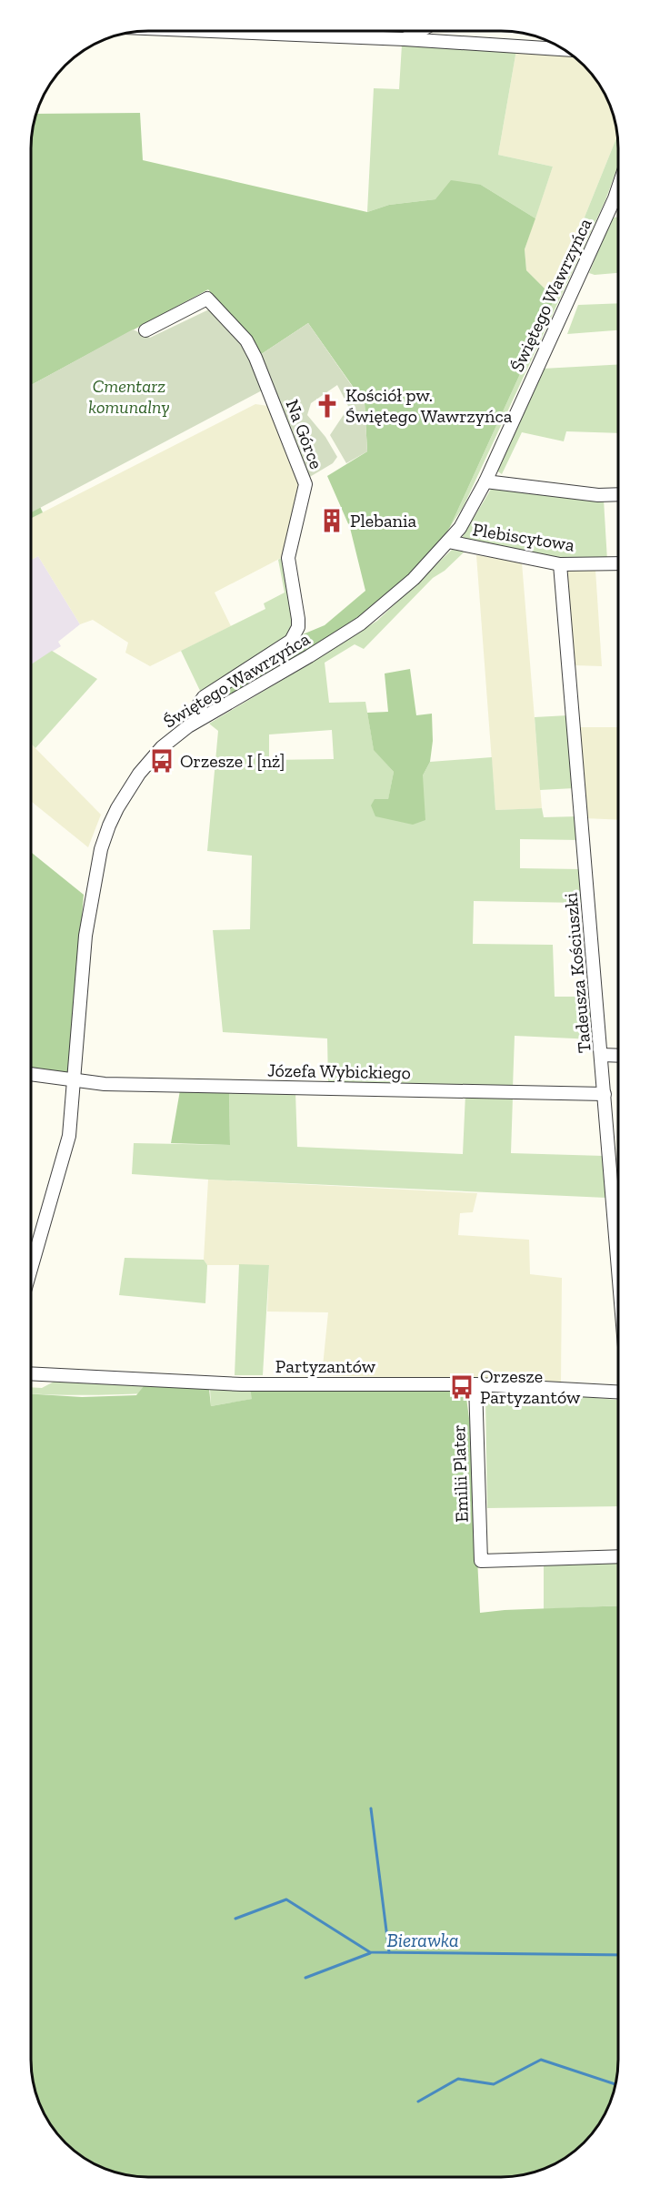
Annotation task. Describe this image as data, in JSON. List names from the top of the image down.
{
  "streets": {
    "street": [
      "Świętego Wawrzyńca",
      "Na Górce",
      "Plebiscytowa",
      "Tadeusza Kościuszki",
      "Józefa Wybickiego",
      "Partyzantów",
      "Emilii Plater"
    ]
  },
  "crossings": [
    ["Świętego Wawrzyńca", "Na Górce"],
    ["Świętego Wawrzyńca", "Plebiscytowa"],
    ["Świętego Wawrzyńca", "Józefa Wybickiego"],
    ["Plebiscytowa", "Tadeusza Kościuszki"],
    ["Tadeusza Kościuszki", "Józefa Wybickiego"],
    ["Partyzantów", "Emilii Plater"]
  ],
  "water": ["Bierawka"],
  "parks": ["Cmentarz komunalny"],
  "places": {
    "church": ["Kościół pw. Świętego Wawrzyńca"],
    "building": ["Plebania"],
    "bus stop": ["Orzesze I [nż]", "Orzesze Partyzantów"]
  }
}
